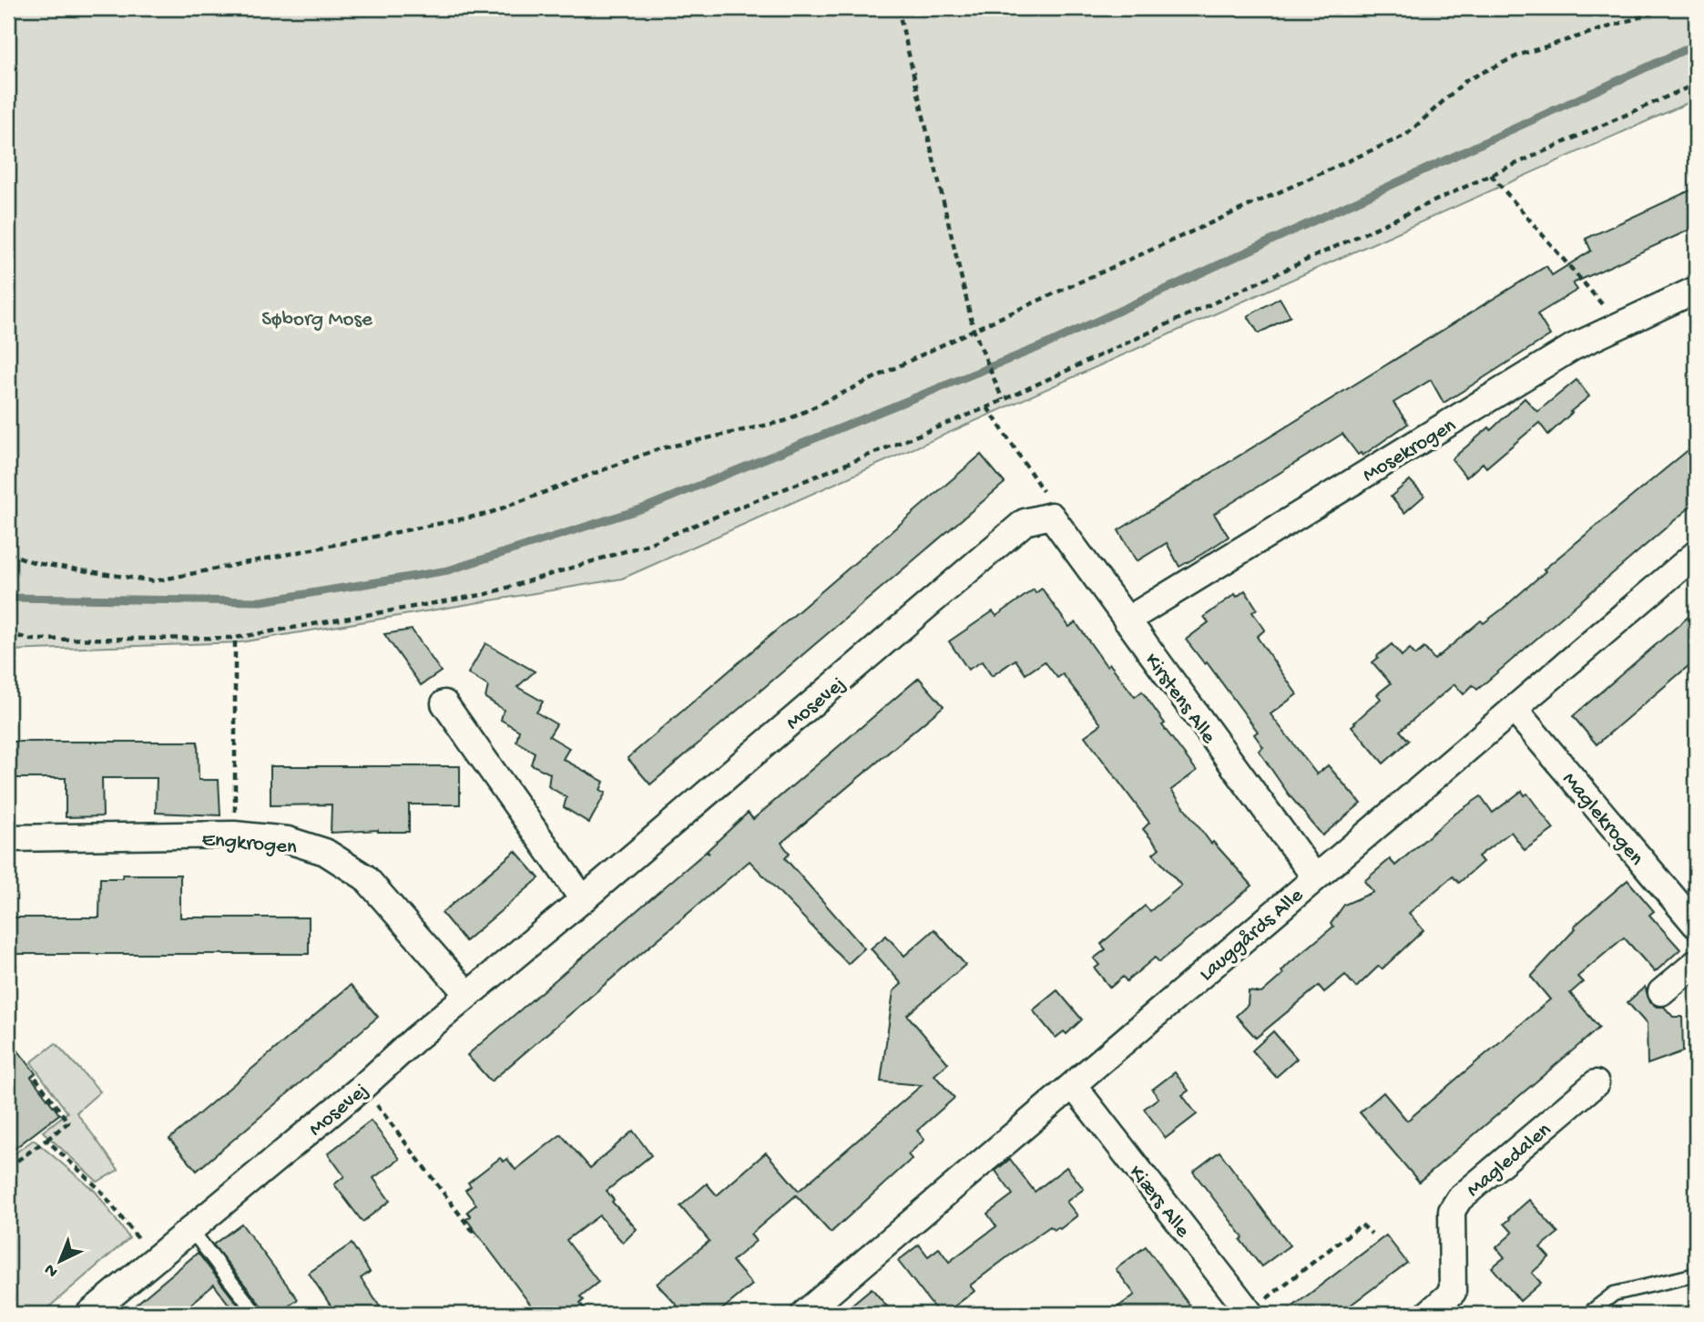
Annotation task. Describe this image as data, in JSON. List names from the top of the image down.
{
  "streets": {
    "street": [
      "Mosekrogen",
      "Kirstens Alle",
      "Mosevej",
      "Maglekrogen",
      "Engkrogen",
      "Lauggårds Alle",
      "Magledalen",
      "Kiærs Alle"
    ]
  },
  "crossings": [
    ["Mosekrogen", "Kirstens Alle"],
    ["Kirstens Alle", "Mosevej"],
    ["Kirstens Alle", "Lauggårds Alle"],
    ["Mosevej", "Engkrogen"],
    ["Maglekrogen", "Lauggårds Alle"],
    ["Lauggårds Alle", "Kiærs Alle"]
  ],
  "parks": ["Søborg Mose"],
  "north": "bottom left"
}
